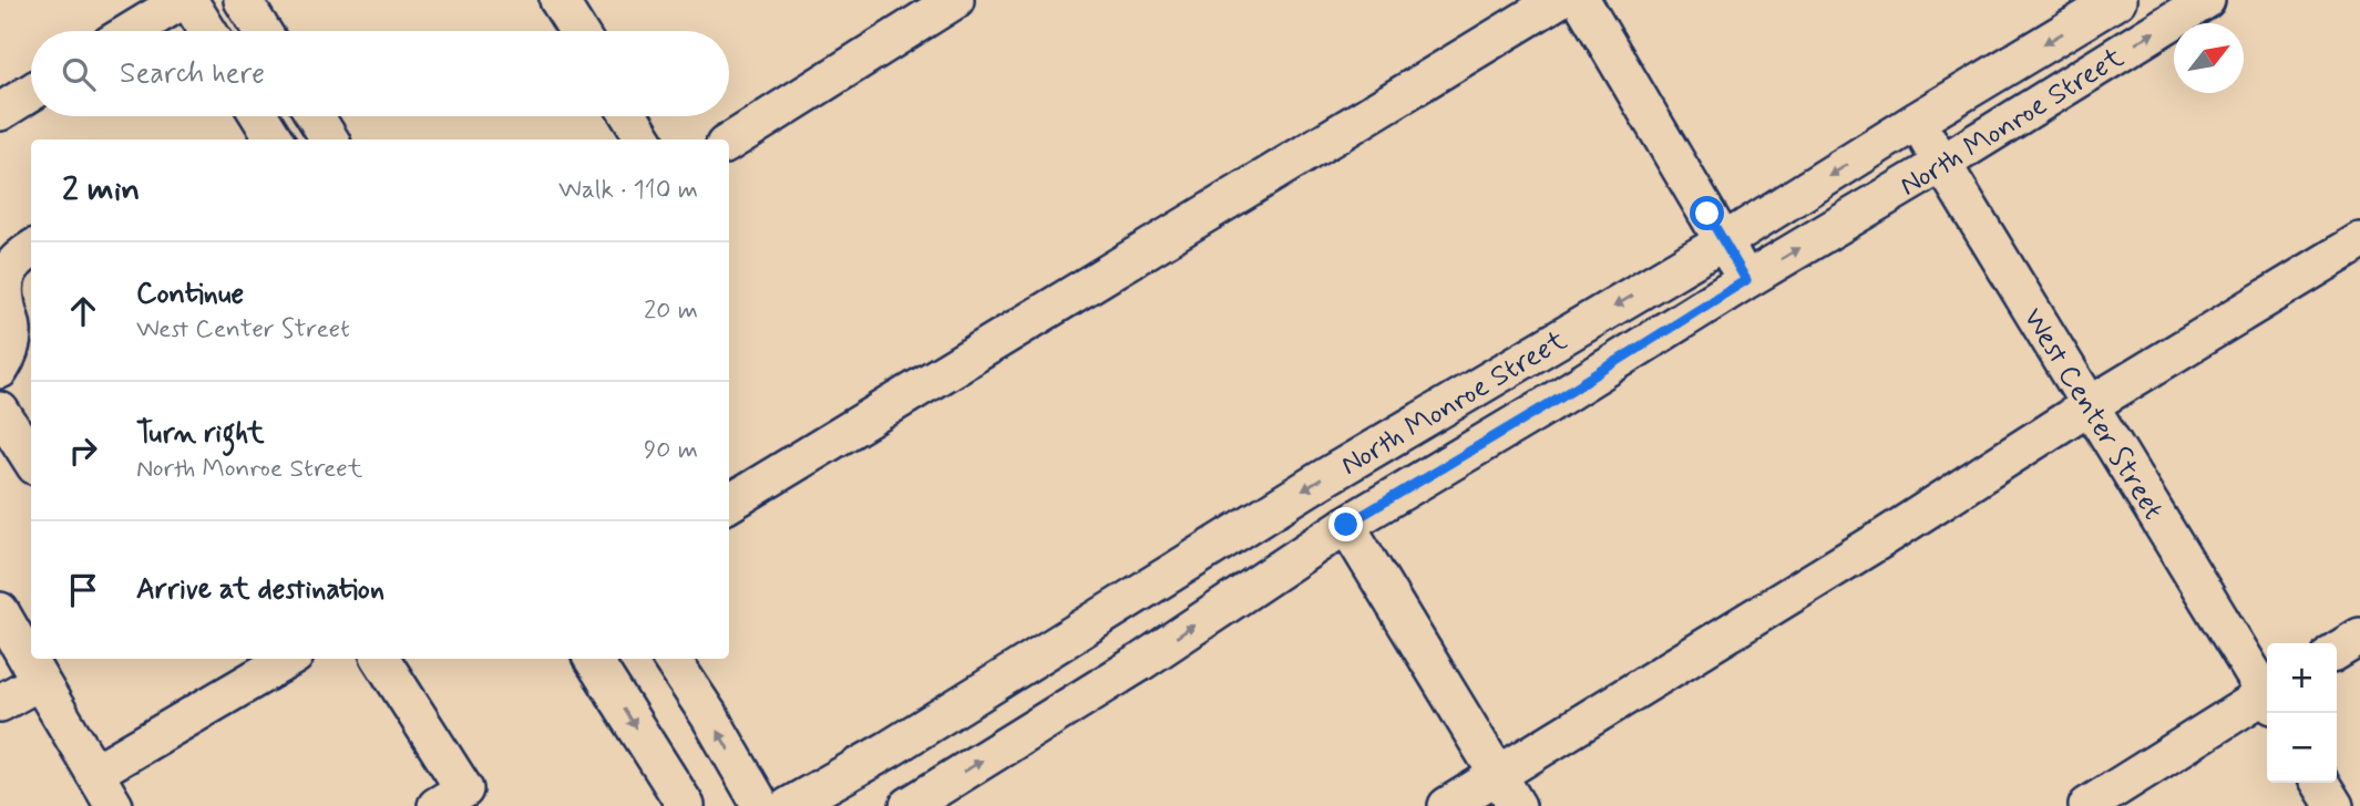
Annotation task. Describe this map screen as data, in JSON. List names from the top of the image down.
{
  "streets": {
    "street": ["North Monroe Street", "West Center Street"]
  },
  "crossings": [
    ["North Monroe Street", "West Center Street"]
  ],
  "north": "top right",
  "page": {
    "search": "Search here",
    "heading": ["2 min", "Walk · 110 m"],
    "list": [
      ["Continue", "West Center Street", "20 m"],
      ["Turn right", "North Monroe Street", "90 m"],
      "Arrive at destination"
    ],
    "map_buttons": ["+", "−"]
  }
}
